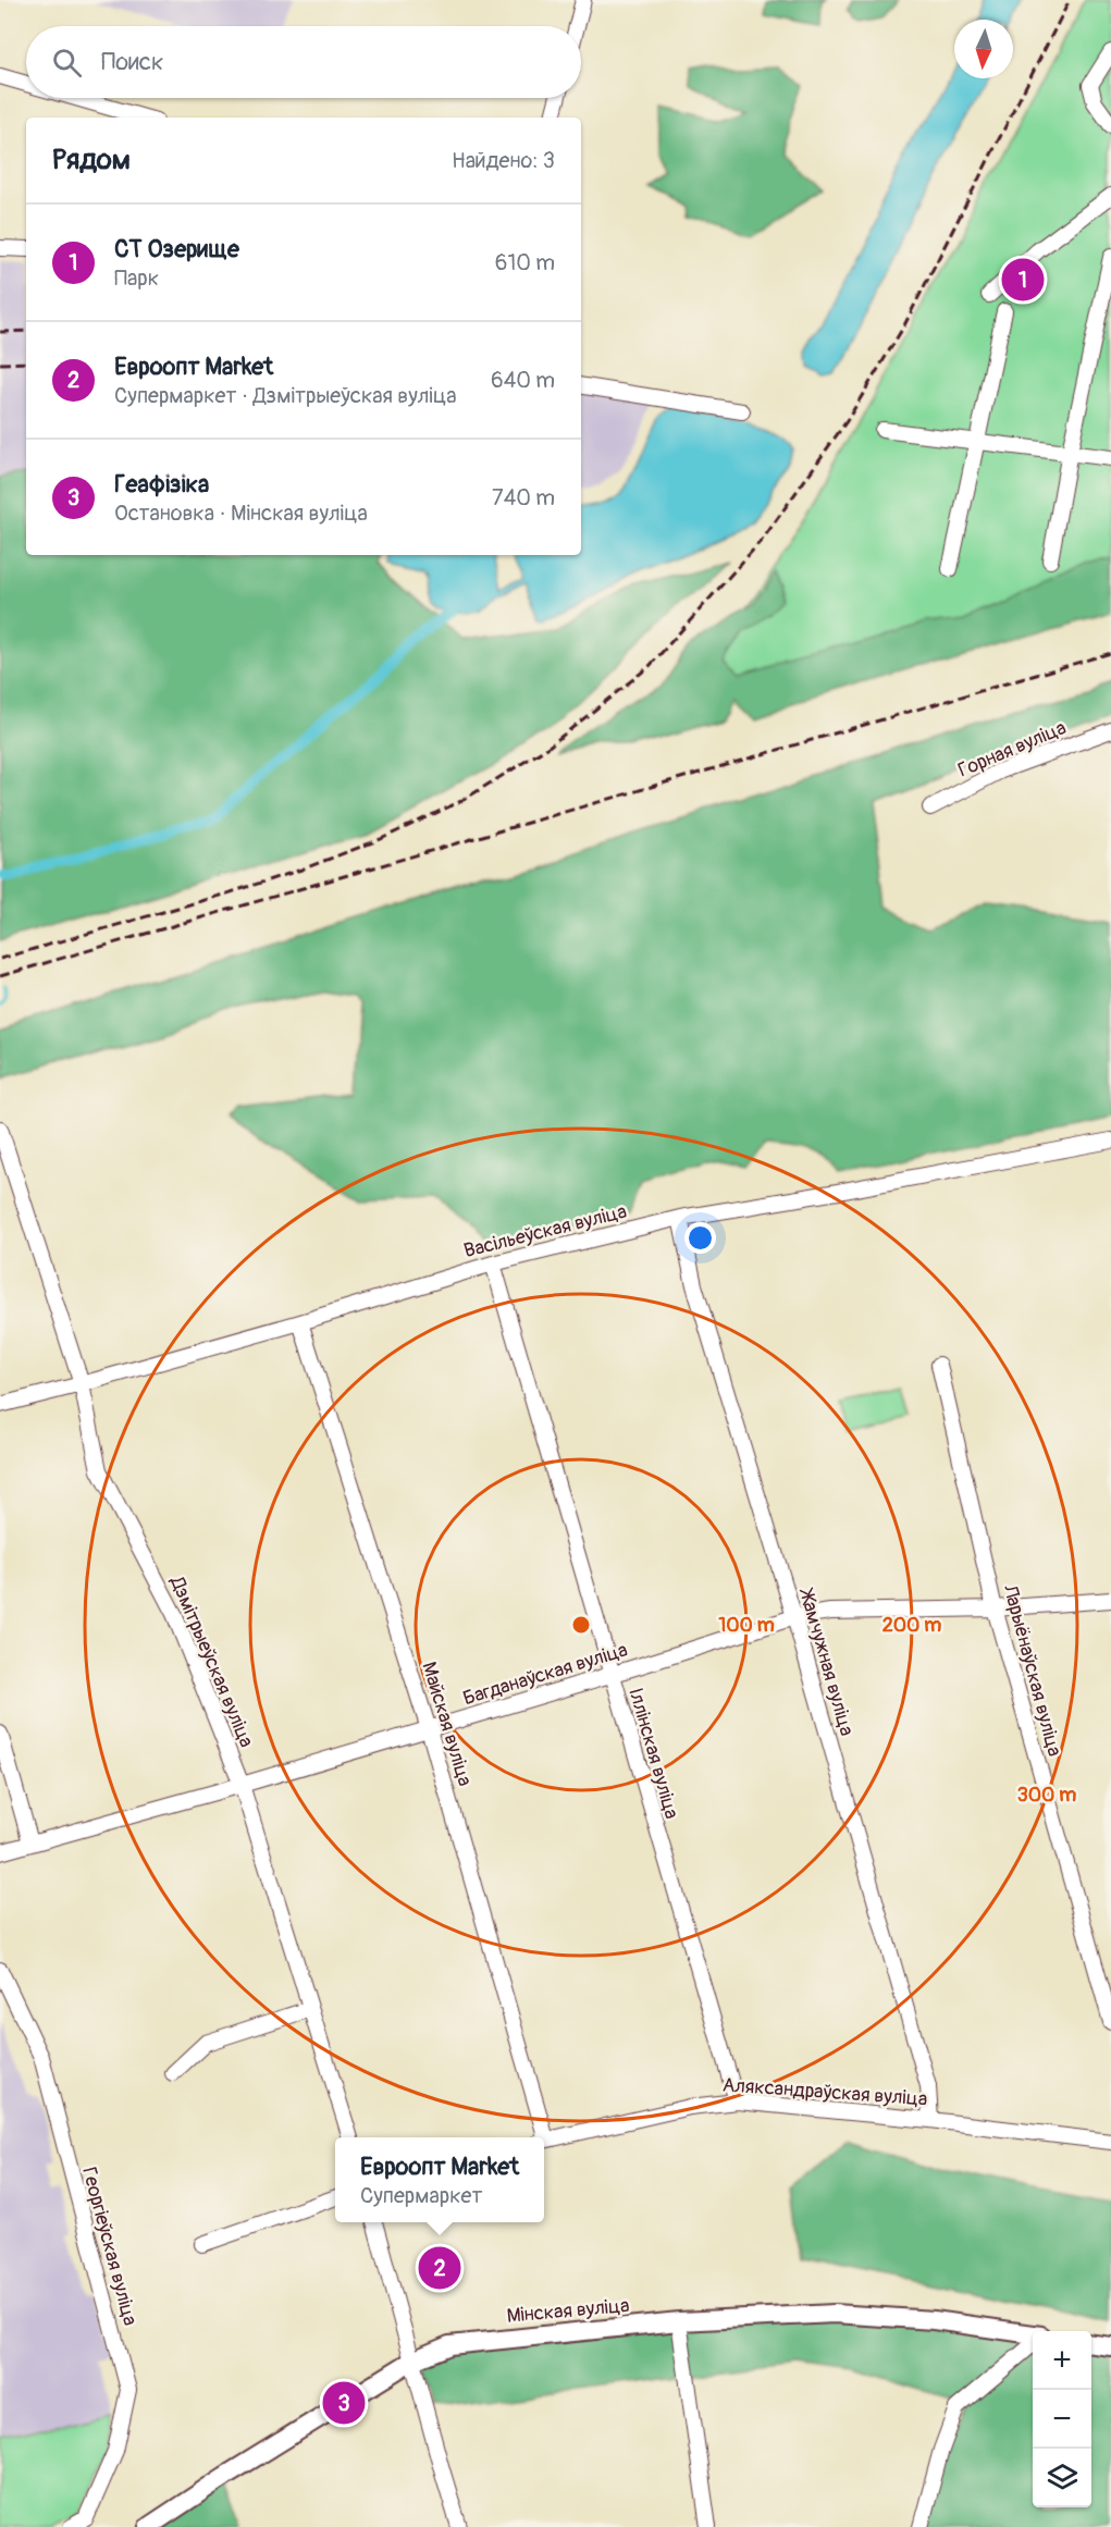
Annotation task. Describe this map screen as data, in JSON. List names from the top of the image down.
{
  "streets": {
    "main road": ["Мінская вуліца"],
    "street": [
      "Горная вуліца",
      "Васільеўская вуліца",
      "Дзмітрыеўская вуліца",
      "Жамчужная вуліца",
      "Ларыёнаўская вуліца",
      "Багданаўская вуліца",
      "Майская вуліца",
      "Іллінская вуліца",
      "Аляксандраўская вуліца",
      "Георгіеўская вуліца"
    ]
  },
  "crossings": [
    ["Васільеўская вуліца", "Дзмітрыеўская вуліца"],
    ["Васільеўская вуліца", "Жамчужная вуліца"],
    ["Васільеўская вуліца", "Майская вуліца"],
    ["Васільеўская вуліца", "Іллінская вуліца"],
    ["Дзмітрыеўская вуліца", "Багданаўская вуліца"],
    ["Жамчужная вуліца", "Багданаўская вуліца"],
    ["Жамчужная вуліца", "Аляксандраўская вуліца"],
    ["Ларыёнаўская вуліца", "Багданаўская вуліца"],
    ["Багданаўская вуліца", "Майская вуліца"],
    ["Багданаўская вуліца", "Іллінская вуліца"],
    ["Іллінская вуліца", "Аляксандраўская вуліца"]
  ],
  "north": "bottom",
  "page": {
    "search": "Поиск",
    "heading": ["Рядом", "Найдено: 3"],
    "list": [
      {
        "mark": "1",
        "name": "СТ Озерище",
        "note": "Парк",
        "value": "610 m"
      },
      {
        "mark": "2",
        "name": "Евроопт Market",
        "note": "Супермаркет · Дзмітрыеўская вуліца",
        "value": "640 m"
      },
      {
        "mark": "3",
        "name": "Геафізіка",
        "note": "Остановка · Мінская вуліца",
        "value": "740 m"
      }
    ],
    "pins": ["1", "2", "3"],
    "popup": ["Евроопт Market", "Супермаркет"],
    "map_buttons": ["+", "−"]
  },
  "rings": ["100 m", "200 m", "300 m"]
}
